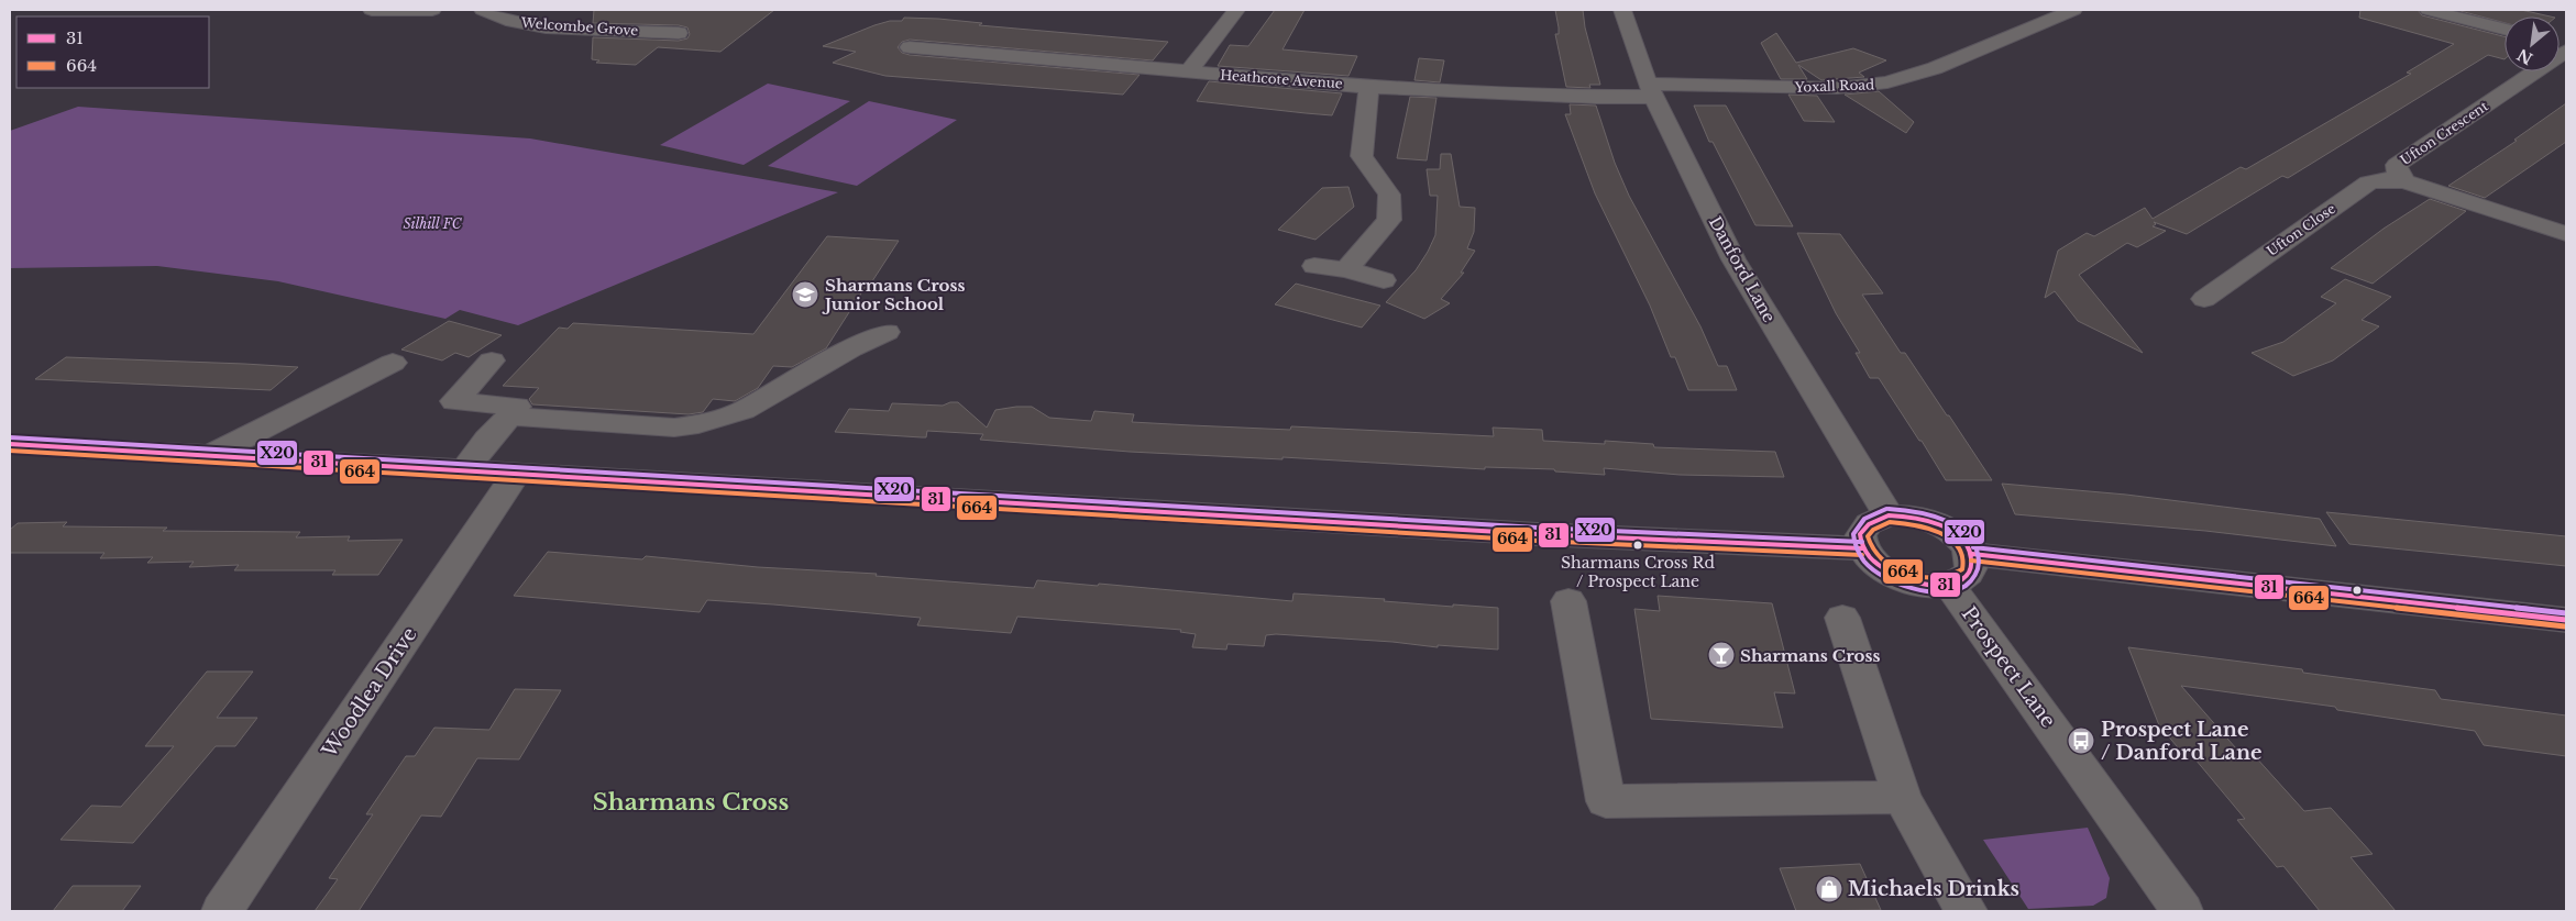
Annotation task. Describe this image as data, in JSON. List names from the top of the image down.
{
  "streets": {
    "street": [
      "Welcombe Grove",
      "Heathcote Avenue",
      "Yoxall Road",
      "Ufton Crescent",
      "Ufton Close",
      "Danford Lane",
      "Prospect Lane",
      "Woodlea Drive"
    ]
  },
  "crossings": [
    ["Heathcote Avenue", "Yoxall Road"],
    ["Heathcote Avenue", "Danford Lane"],
    ["Yoxall Road", "Danford Lane"],
    ["Ufton Crescent", "Ufton Close"]
  ],
  "districts": ["Sharmans Cross"],
  "parks": ["Silhill FC"],
  "places": {
    "school or university": ["Sharmans Cross Junior School"],
    "other": ["Sharmans Cross Rd / Prospect Lane"],
    "bar": ["Sharmans Cross"],
    "bus stop": ["Prospect Lane / Danford Lane"],
    "shop": ["Michaels Drinks"]
  },
  "lines": ["transit line X20", "transit line 31", "transit line 664"],
  "legend": ["31", "664"],
  "north": "bottom left"
}
